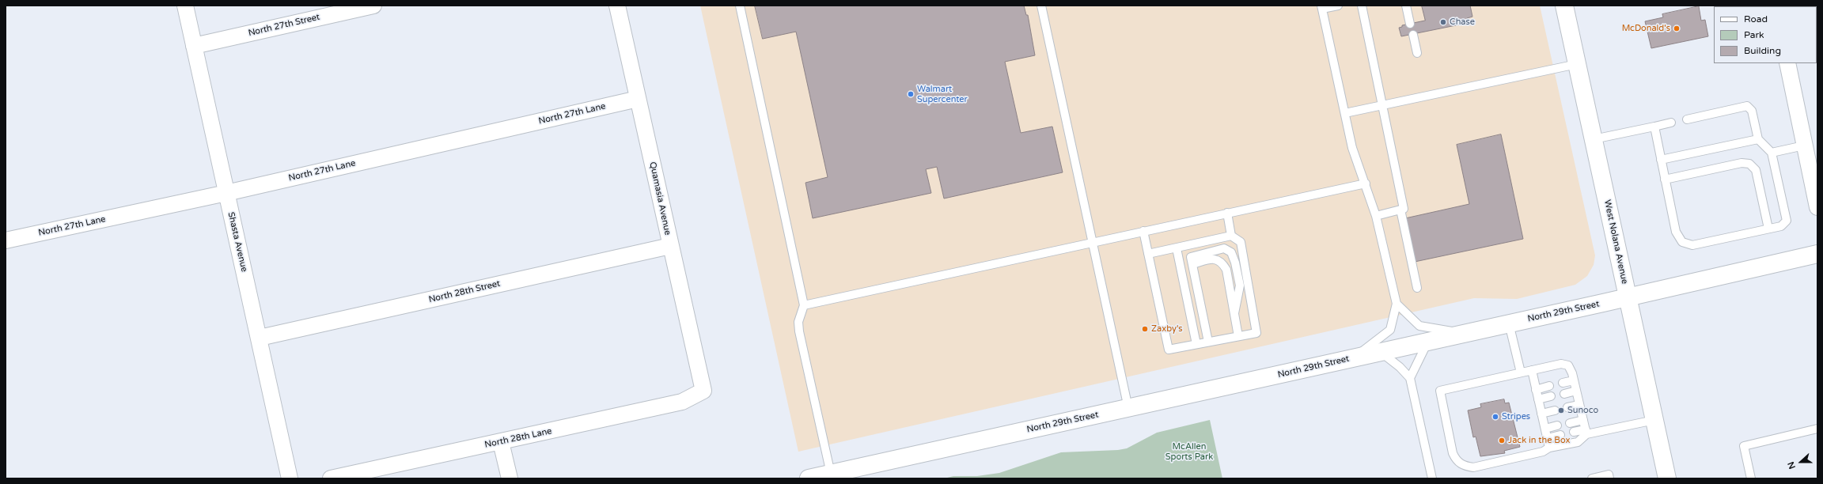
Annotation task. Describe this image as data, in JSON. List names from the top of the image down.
{
  "streets": {
    "street": [
      "North 27th Street",
      "North 27th Lane",
      "Quamasia Avenue",
      "Shasta Avenue",
      "West Nolana Avenue",
      "North 28th Street",
      "North 29th Street",
      "North 28th Lane"
    ]
  },
  "crossings": [
    ["North 27th Street", "Shasta Avenue"],
    ["North 27th Lane", "Quamasia Avenue"],
    ["North 27th Lane", "Shasta Avenue"],
    ["Quamasia Avenue", "North 28th Street"],
    ["Quamasia Avenue", "North 28th Lane"],
    ["Shasta Avenue", "North 28th Street"],
    ["West Nolana Avenue", "North 29th Street"]
  ],
  "parks": ["McAllen Sports Park"],
  "places": [
    "Chase",
    "McDonald's",
    "Walmart Supercenter",
    "Zaxby's",
    "Sunoco",
    "Stripes",
    "Jack in the Box"
  ],
  "legend": ["Road", "Park", "Building"],
  "north": "left"
}
